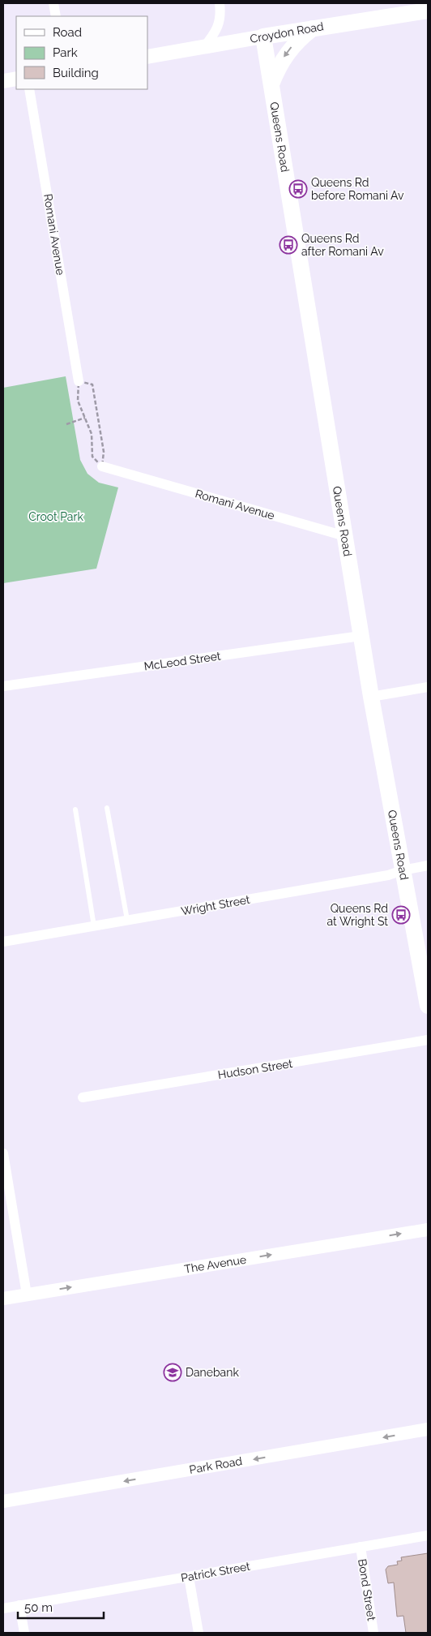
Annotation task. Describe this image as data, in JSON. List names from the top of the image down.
{
  "streets": {
    "main road": ["Croydon Road", "Queens Road"],
    "street": [
      "Romani Avenue",
      "McLeod Street",
      "Wright Street",
      "Hudson Street",
      "The Avenue",
      "Park Road",
      "Patrick Street",
      "Bond Street"
    ]
  },
  "crossings": [
    ["Croydon Road", "Queens Road"],
    ["Queens Road", "Romani Avenue"],
    ["Queens Road", "McLeod Street"],
    ["Queens Road", "Wright Street"],
    ["Patrick Street", "Bond Street"]
  ],
  "one_way": ["The Avenue", "Park Road"],
  "parks": ["Croot Park"],
  "places": {
    "bus stop": ["Queens Rd before Romani Av", "Queens Rd after Romani Av", "Queens Rd at Wright St"],
    "school or university": ["Danebank"]
  },
  "legend": ["Road", "Park", "Building"],
  "scale_bar": "50 m"
}
